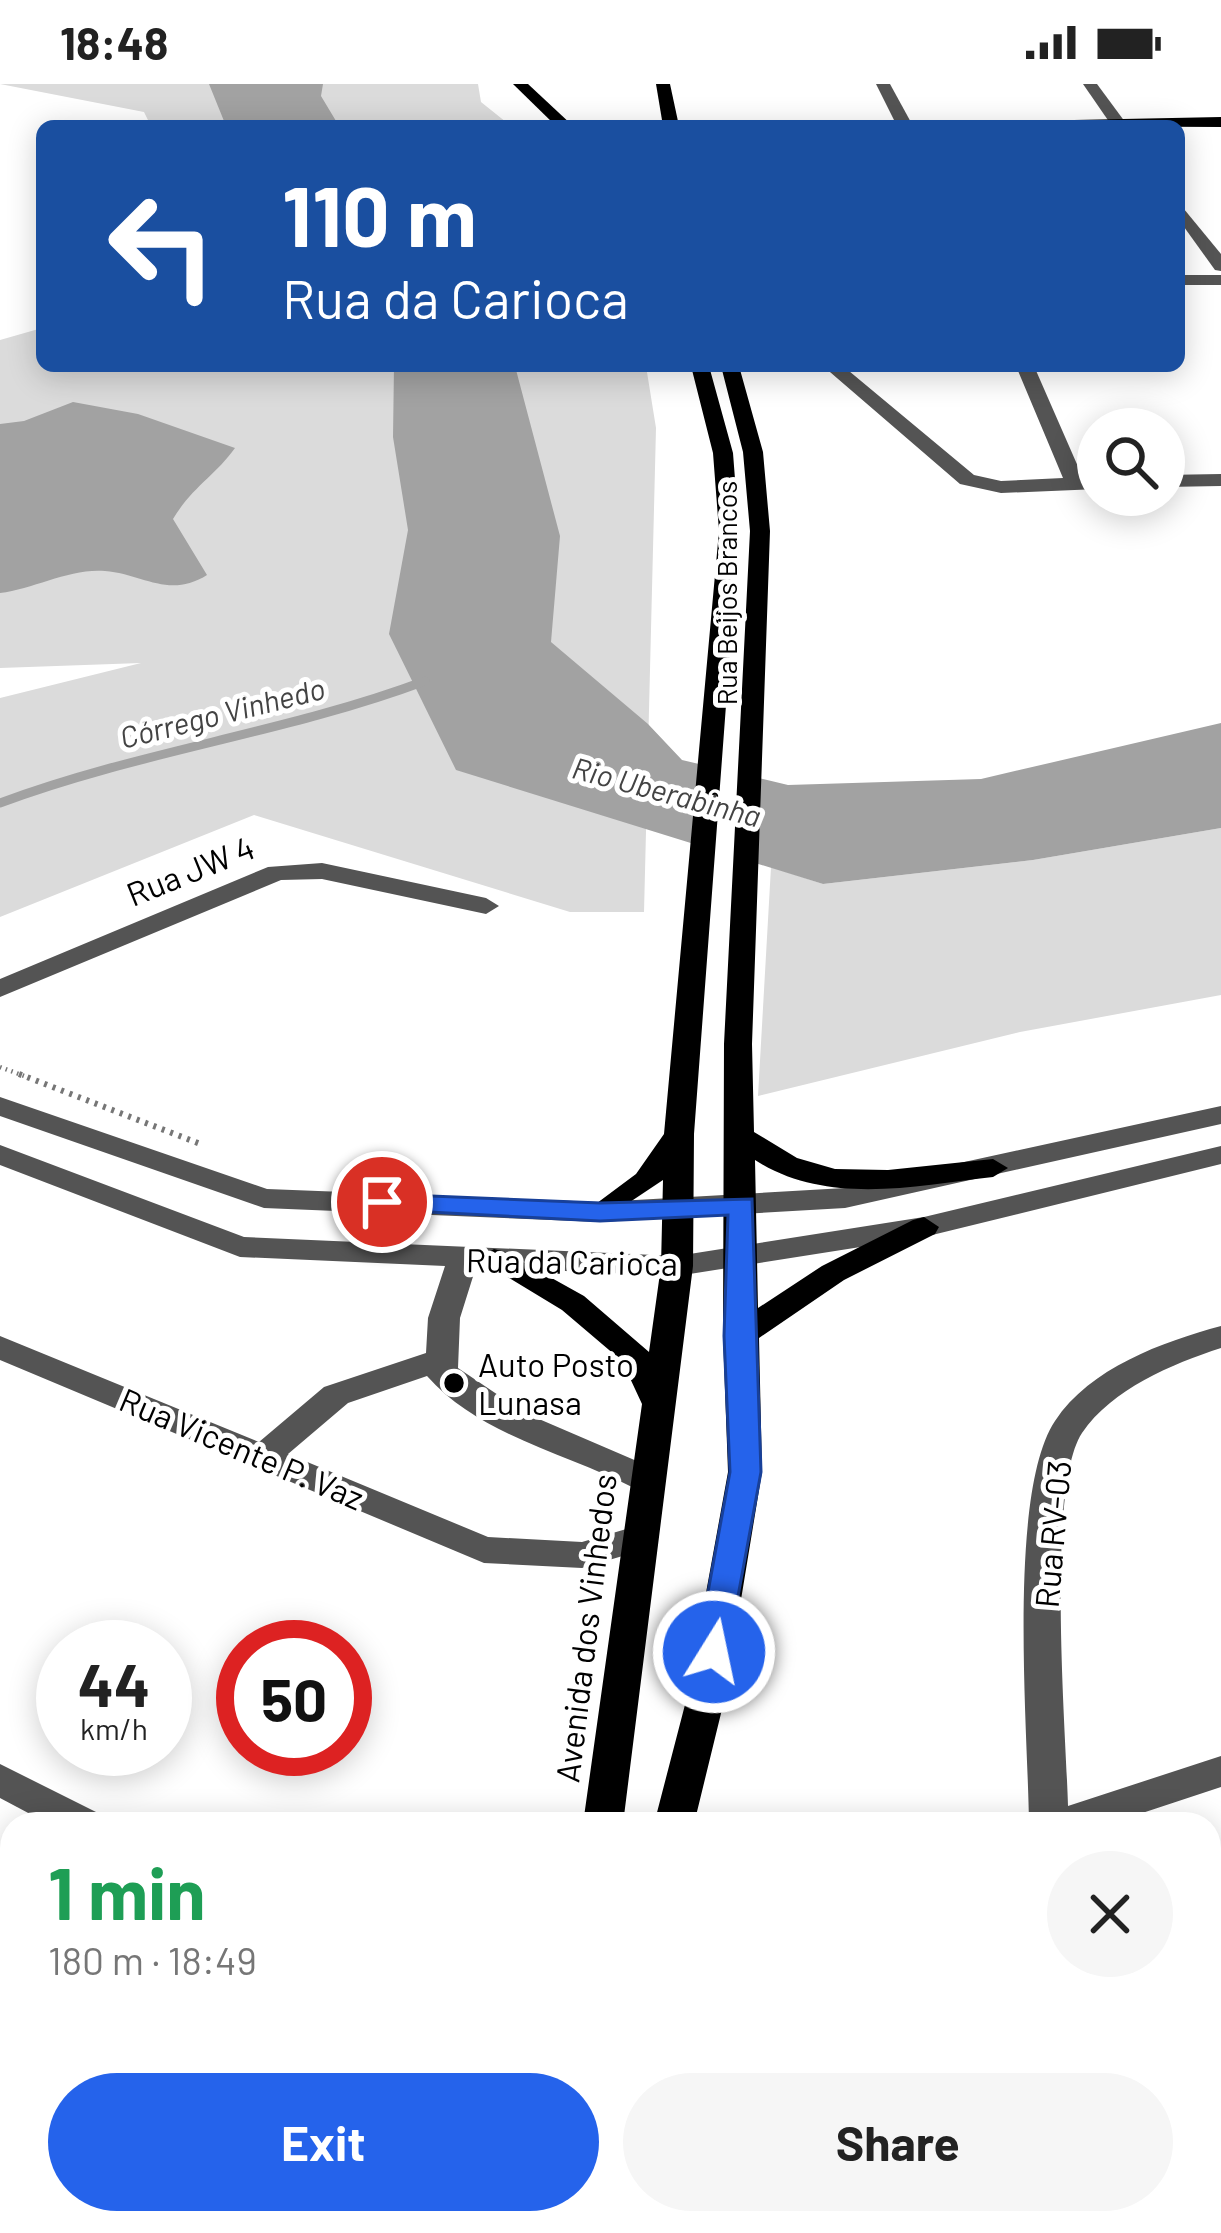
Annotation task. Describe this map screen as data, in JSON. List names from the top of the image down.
{
  "streets": {
    "main road": ["Rua Beijos Brancos", "Avenida dos Vinhedos"],
    "street": [
      "Rua JW 4",
      "Rua da Carioca",
      "Rua Vicente P. Vaz",
      "Rua RV-03"
    ]
  },
  "crossings": [
    ["Rua da Carioca", "Avenida dos Vinhedos"],
    ["Rua Vicente P. Vaz", "Avenida dos Vinhedos"]
  ],
  "water": ["Córrego Vinhedo", "Rio Uberabinha"],
  "places": ["Auto Posto Lunasa"],
  "page": {
    "status": "18:48",
    "turn": ["110 m", "Rua da Carioca"],
    "speed": "44 km/h",
    "limit": "50",
    "heading": ["1 min", "180 m · 18:49"],
    "buttons": ["Exit", "Share"]
  }
}
